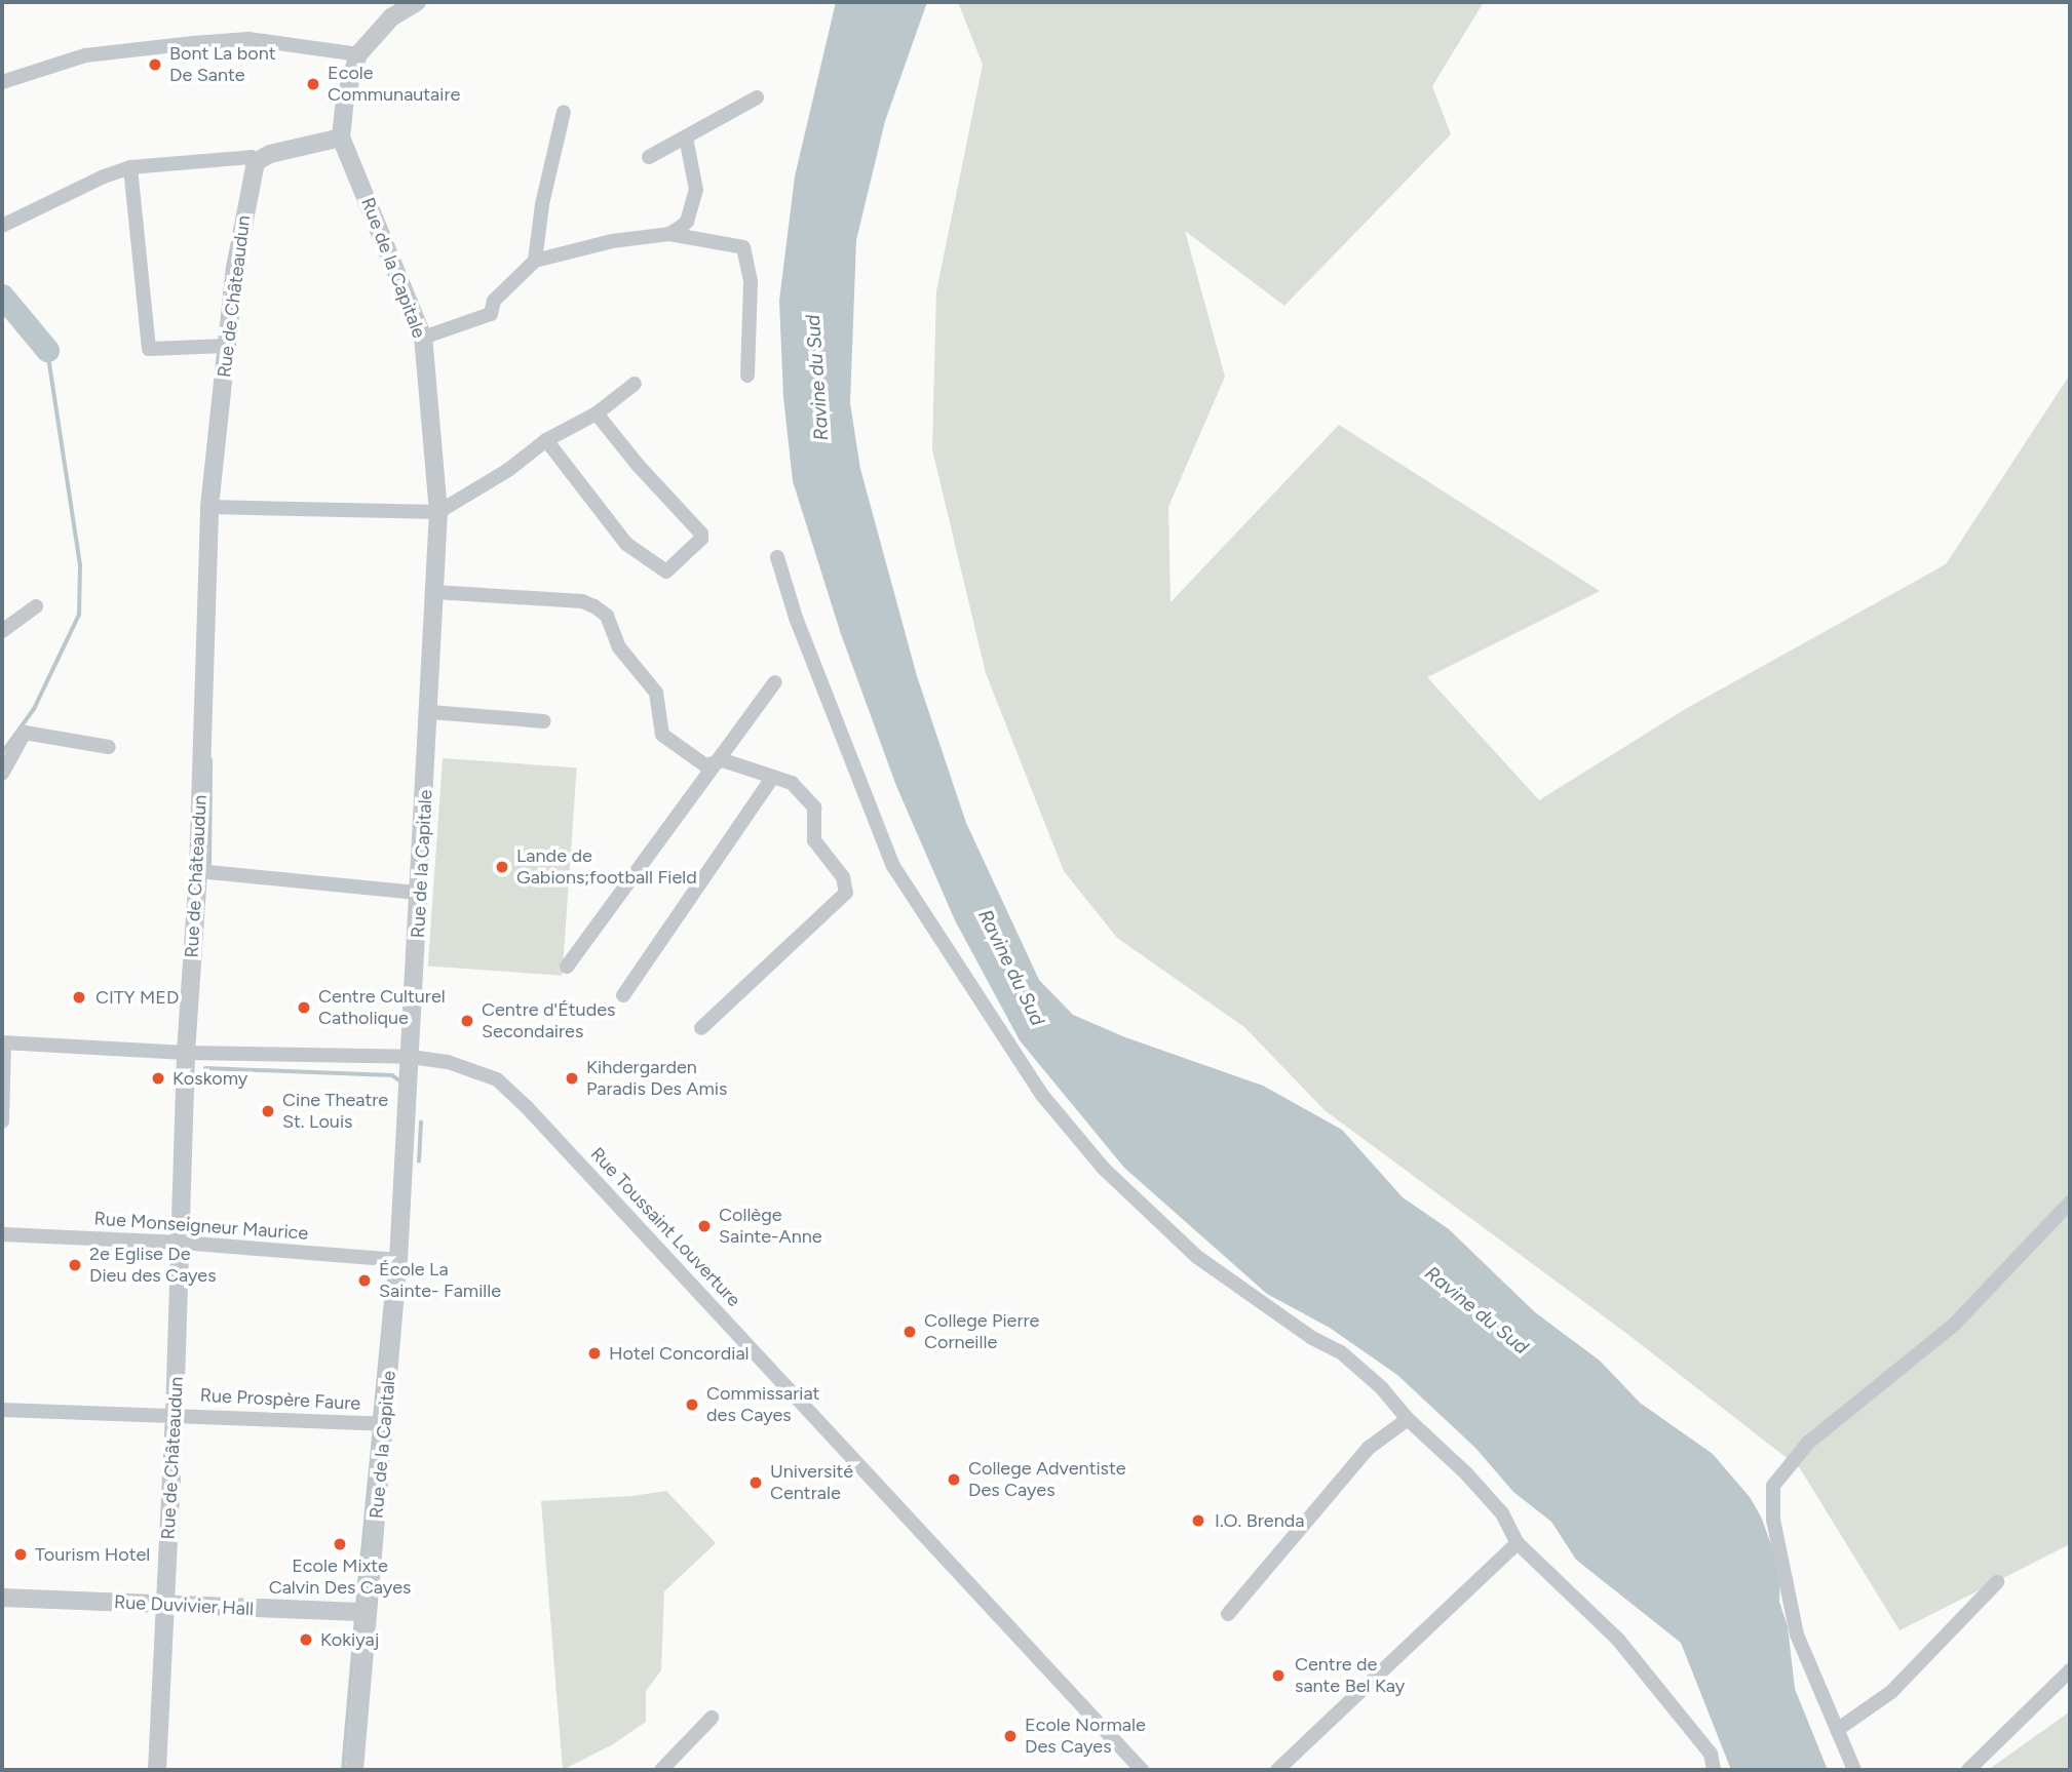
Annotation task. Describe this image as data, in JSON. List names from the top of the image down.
{
  "streets": {
    "street": [
      "Rue de la Capitale",
      "Rue de Châteaudun",
      "Rue Monseigneur Maurice",
      "Rue Toussaint Louverture",
      "Rue Prospère Faure",
      "Rue Duvivier Hall"
    ]
  },
  "crossings": [
    ["Rue de la Capitale", "Rue Monseigneur Maurice"],
    ["Rue de la Capitale", "Rue Toussaint Louverture"],
    ["Rue de la Capitale", "Rue Prospère Faure"],
    ["Rue de la Capitale", "Rue Duvivier Hall"],
    ["Rue de Châteaudun", "Rue Monseigneur Maurice"],
    ["Rue de Châteaudun", "Rue Toussaint Louverture"],
    ["Rue de Châteaudun", "Rue Prospère Faure"],
    ["Rue de Châteaudun", "Rue Duvivier Hall"]
  ],
  "water": ["Ravine du Sud"],
  "places": [
    "Bont La bont De Sante",
    "Ecole Communautaire",
    "Lande de Gabions;football Field",
    "CITY MED",
    "Centre Culturel Catholique",
    "Centre d'Études Secondaires",
    "Koskomy",
    "Kihdergarden Paradis Des Amis",
    "Cine Theatre St. Louis",
    "Collège Sainte-Anne",
    "2e Eglise De Dieu des Cayes",
    "École La Sainte- Famille",
    "College Pierre Corneille",
    "Hotel Concordial",
    "Commissariat des Cayes",
    "College Adventiste Des Cayes",
    "Université Centrale",
    "I.O. Brenda",
    "Ecole Mixte Calvin Des Cayes",
    "Tourism Hotel",
    "Kokiyaj",
    "Centre de sante Bel Kay",
    "Ecole Normale Des Cayes"
  ]
}
